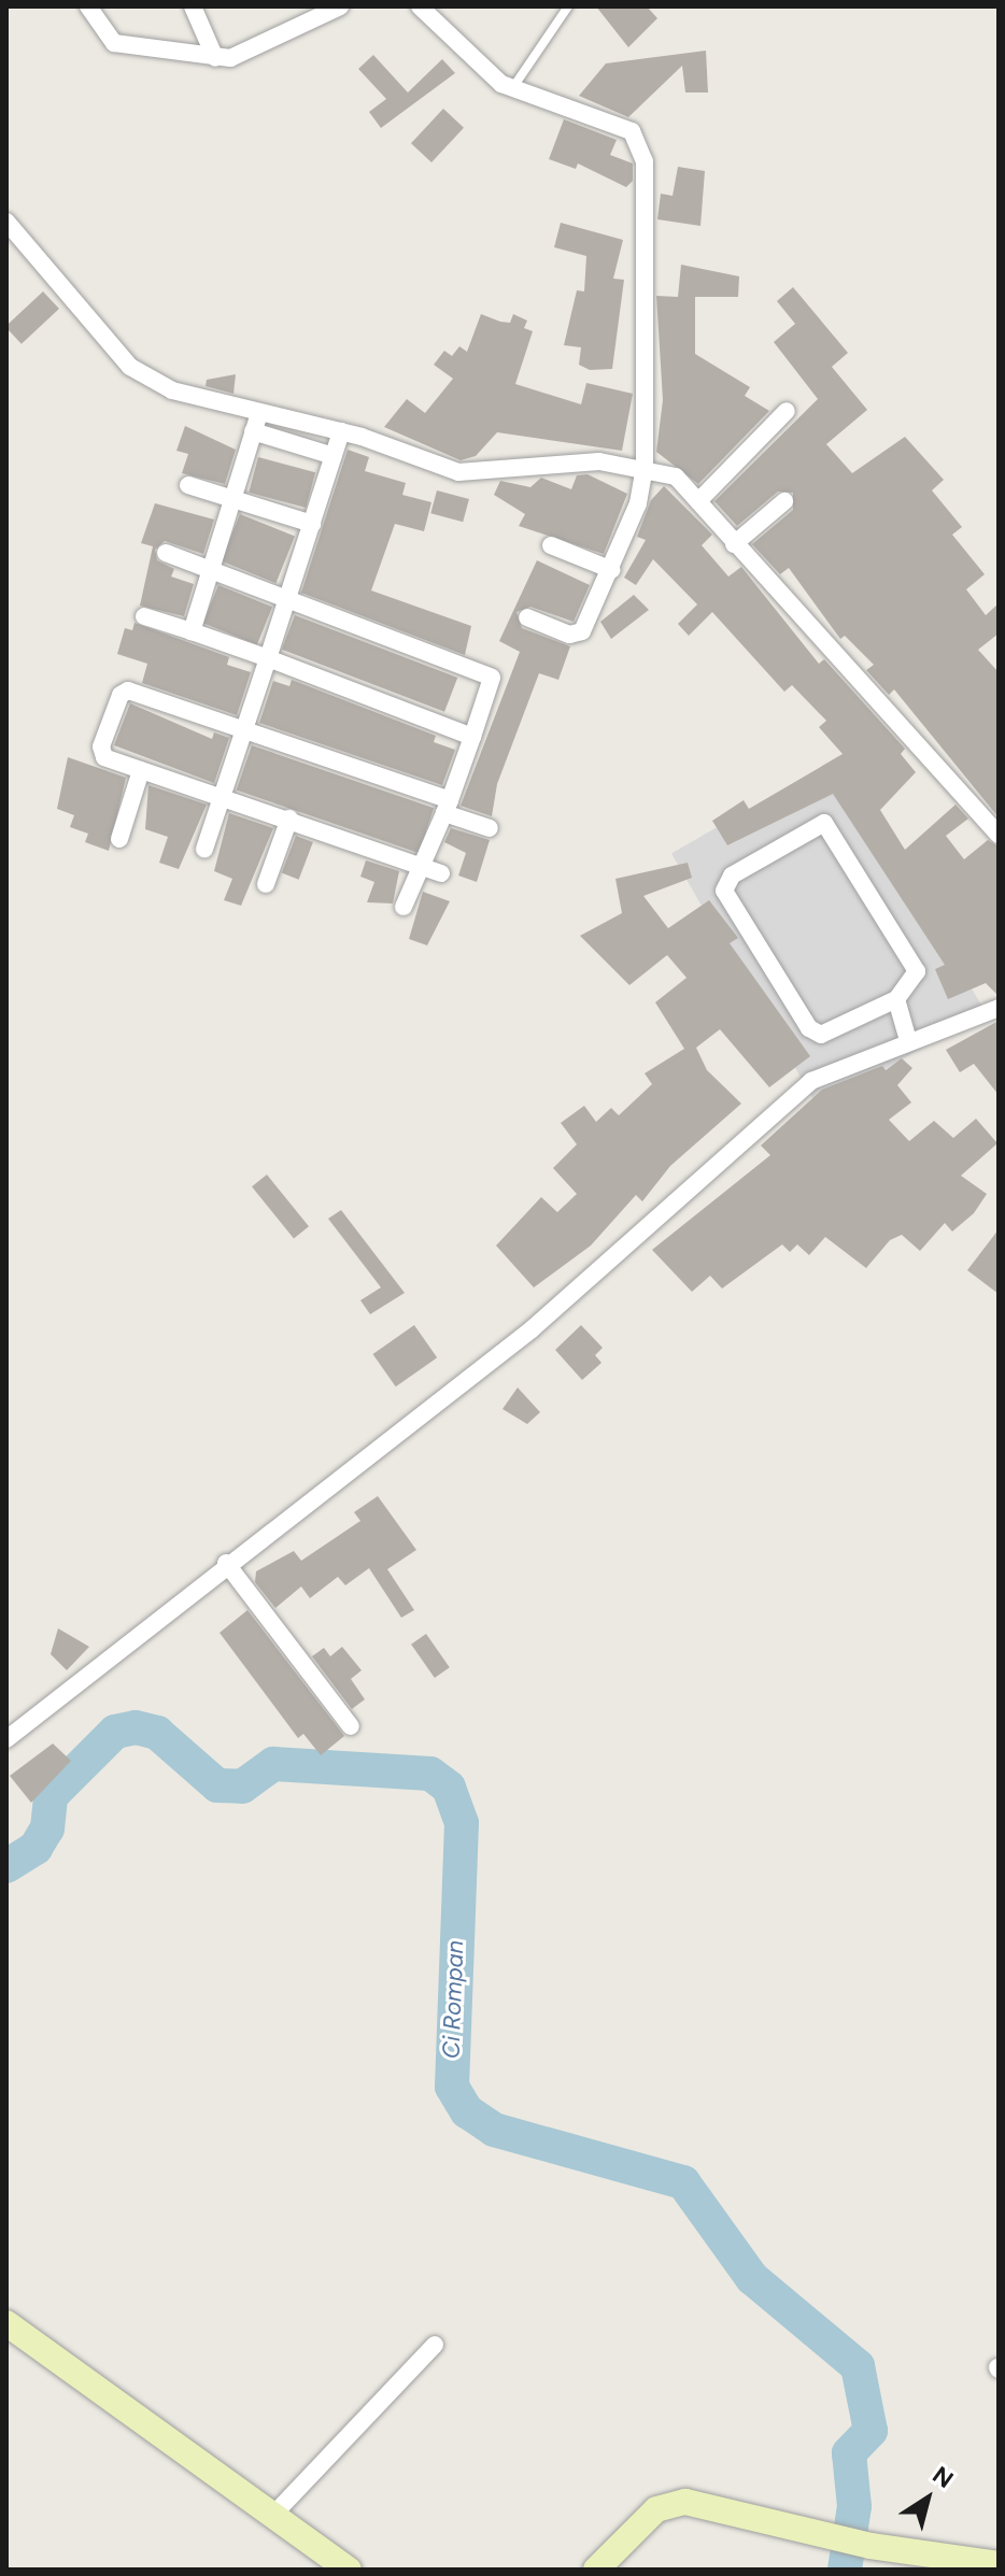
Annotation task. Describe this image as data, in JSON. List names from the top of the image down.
{
  "water": ["Ci Rompan"],
  "north": "top right"
}
